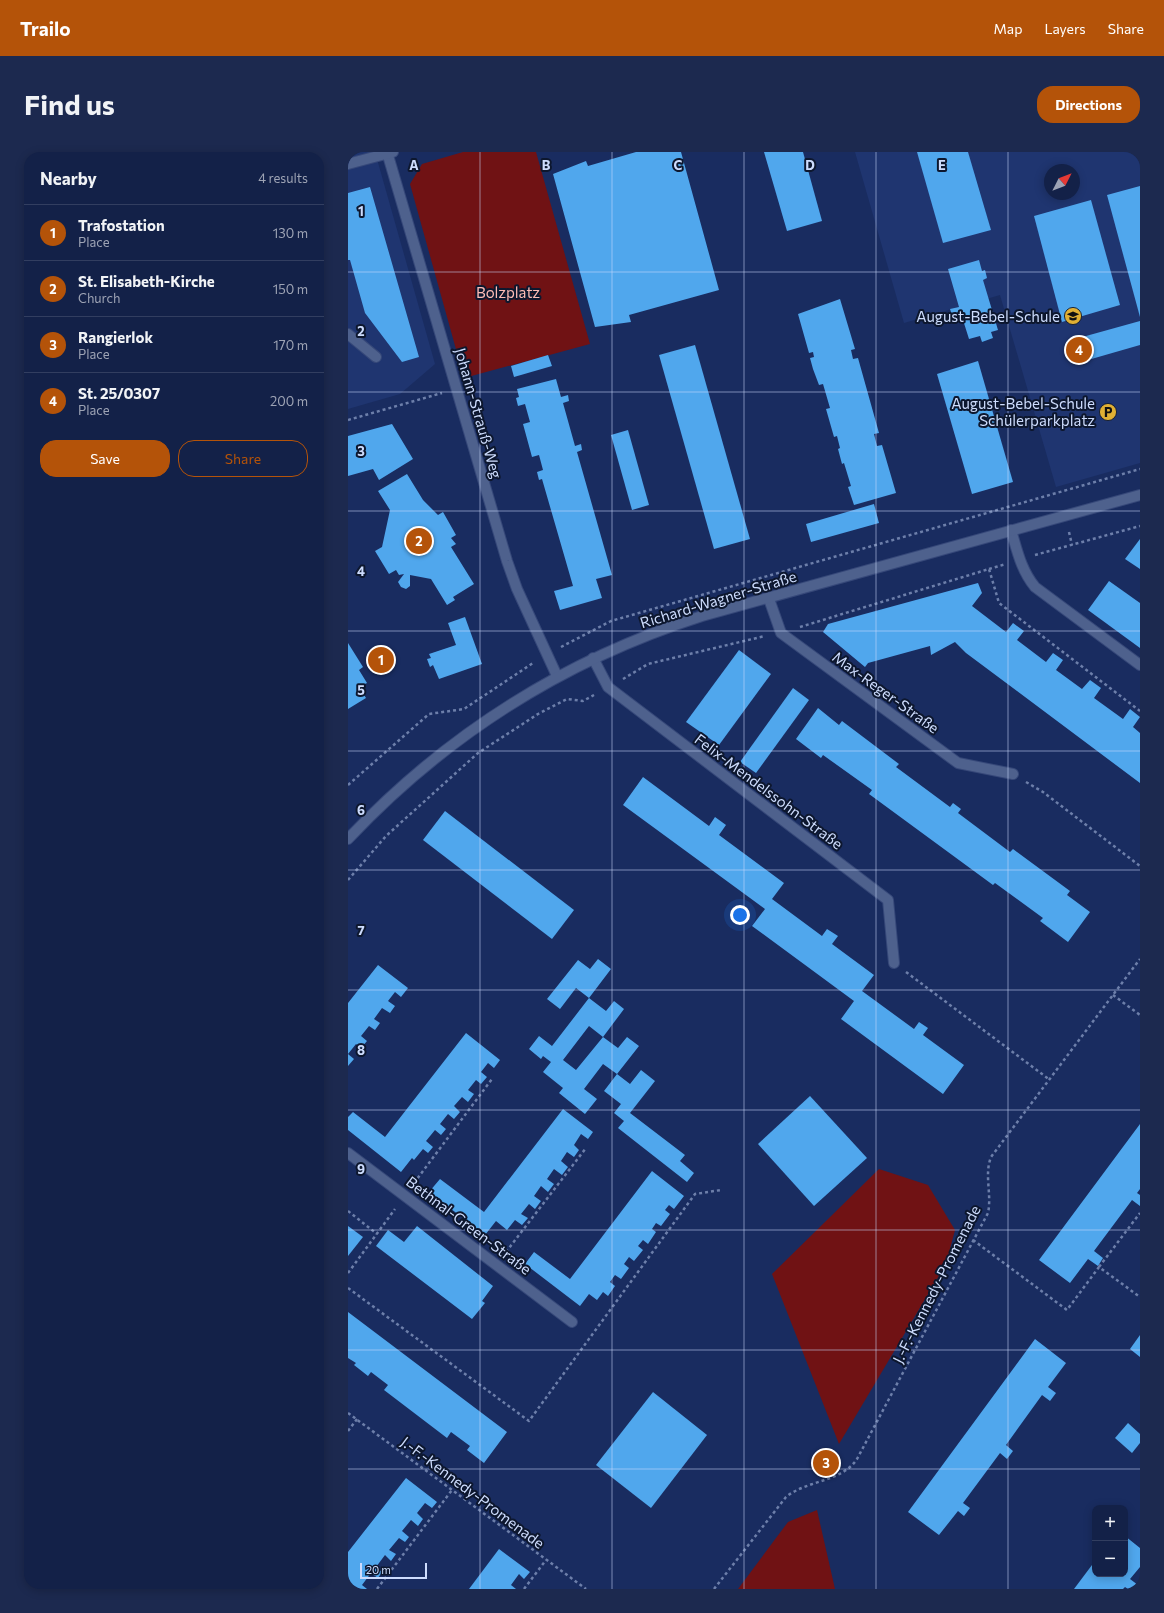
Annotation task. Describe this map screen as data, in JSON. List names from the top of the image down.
{
  "streets": {
    "street": [
      "Johann-Strauß-Weg",
      "Richard-Wagner-Straße",
      "Max-Reger-Straße",
      "Felix-Mendelssohn-Straße",
      "Bethnal-Green-Straße"
    ],
    "path": ["J.-F.-Kennedy-Promenade"]
  },
  "crossings": [
    ["Johann-Strauß-Weg", "Richard-Wagner-Straße"],
    ["Richard-Wagner-Straße", "Felix-Mendelssohn-Straße"]
  ],
  "parks": ["Bolzplatz"],
  "places": {
    "school or university": ["August-Bebel-Schule"],
    "parking": ["August-Bebel-Schule Schülerparkplatz"]
  },
  "scale_bar": "20 m",
  "north": "top right",
  "page": {
    "header": "Trailo",
    "nav": ["Map", "Layers", "Share"],
    "buttons": [
      "Directions",
      ["Save", "Share"]
    ],
    "title": "Find us",
    "heading": ["Nearby", "4 results"],
    "list": [
      {
        "mark": "1",
        "name": "Trafostation",
        "note": "Place",
        "value": "130 m"
      },
      {
        "mark": "2",
        "name": "St. Elisabeth-Kirche",
        "note": "Church",
        "value": "150 m"
      },
      {
        "mark": "3",
        "name": "Rangierlok",
        "note": "Place",
        "value": "170 m"
      },
      {
        "mark": "4",
        "name": "St. 25/0307",
        "note": "Place",
        "value": "200 m"
      }
    ],
    "pins": [
      "4",
      "2",
      "1",
      "3"
    ],
    "map_buttons": ["+", "−"],
    "scale": "20 m"
  },
  "grid": {
    "columns": [
      "A",
      "B",
      "C",
      "D",
      "E"
    ],
    "rows": [
      "1",
      "2",
      "3",
      "4",
      "5",
      "6",
      "7",
      "8",
      "9"
    ]
  }
}
